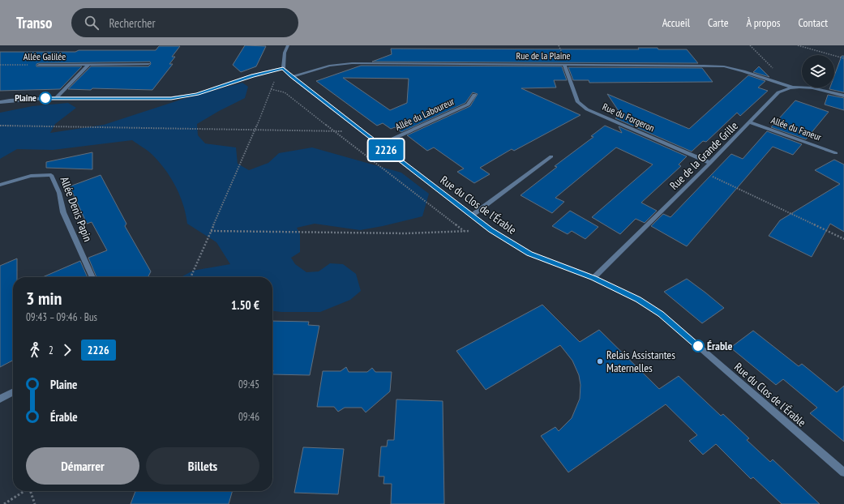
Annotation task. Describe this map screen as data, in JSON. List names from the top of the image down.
{
  "streets": {
    "street": [
      "Rue de la Plaine",
      "Allée Galilée",
      "Allée du Laboureur",
      "Rue du Forgeron",
      "Allée du Faneur",
      "Rue de la Grande Grille",
      "Rue du Clos de l'Érable",
      "Allée Denis Papin"
    ]
  },
  "crossings": [
    ["Rue de la Plaine", "Rue du Forgeron"],
    ["Rue de la Plaine", "Rue de la Grande Grille"],
    ["Rue de la Plaine", "Rue du Clos de l'Érable"],
    ["Allée du Laboureur", "Rue du Clos de l'Érable"],
    ["Rue du Forgeron", "Rue de la Grande Grille"],
    ["Allée du Faneur", "Rue de la Grande Grille"],
    ["Rue de la Grande Grille", "Rue du Clos de l'Érable"]
  ],
  "places": ["Plaine", "Érable", "Relais Assistantes Maternelles"],
  "lines": ["bus line 2226"],
  "page": {
    "header": "Transo",
    "search": "Rechercher",
    "nav": [
      "Accueil",
      "Carte",
      "À propos",
      "Contact"
    ],
    "on_map": "2226",
    "heading": ["3 min", "09:43 – 09:46 · Bus", "1.50 €"],
    "legs": ["2", "2226"],
    "list": [
      {
        "name": "Plaine",
        "value": "09:45"
      },
      {
        "name": "Érable",
        "value": "09:46"
      }
    ],
    "buttons": ["Démarrer", "Billets"]
  }
}
